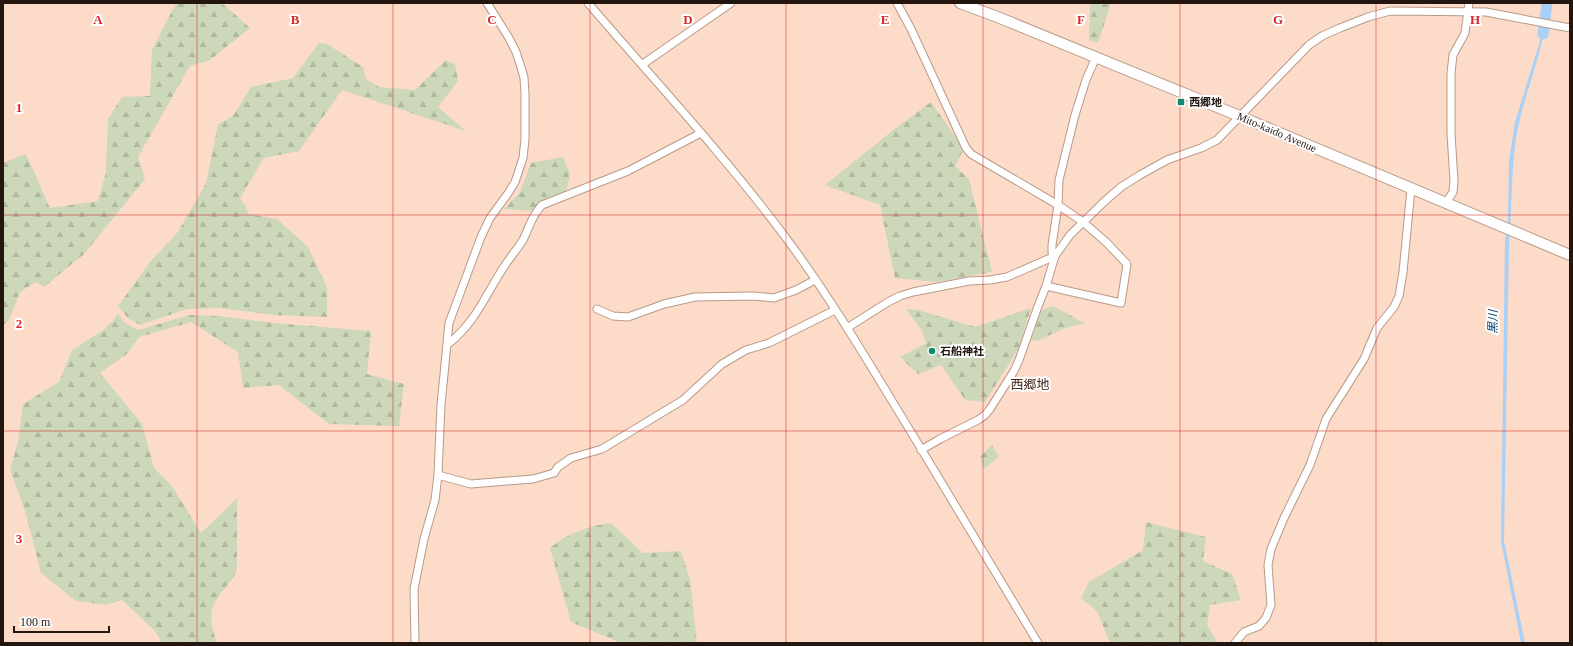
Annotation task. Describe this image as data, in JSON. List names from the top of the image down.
{
  "streets": {
    "highway": ["Mito-kaido Avenue"]
  },
  "districts": ["西郷地"],
  "water": ["黒川"],
  "places": {
    "transit": ["西郷地"],
    "other": ["石船神社"]
  },
  "scale_bar": "100 m",
  "grid": {
    "columns": [
      "A",
      "B",
      "C",
      "D",
      "E",
      "F",
      "G",
      "H"
    ],
    "rows": ["1", "2", "3"]
  }
}
